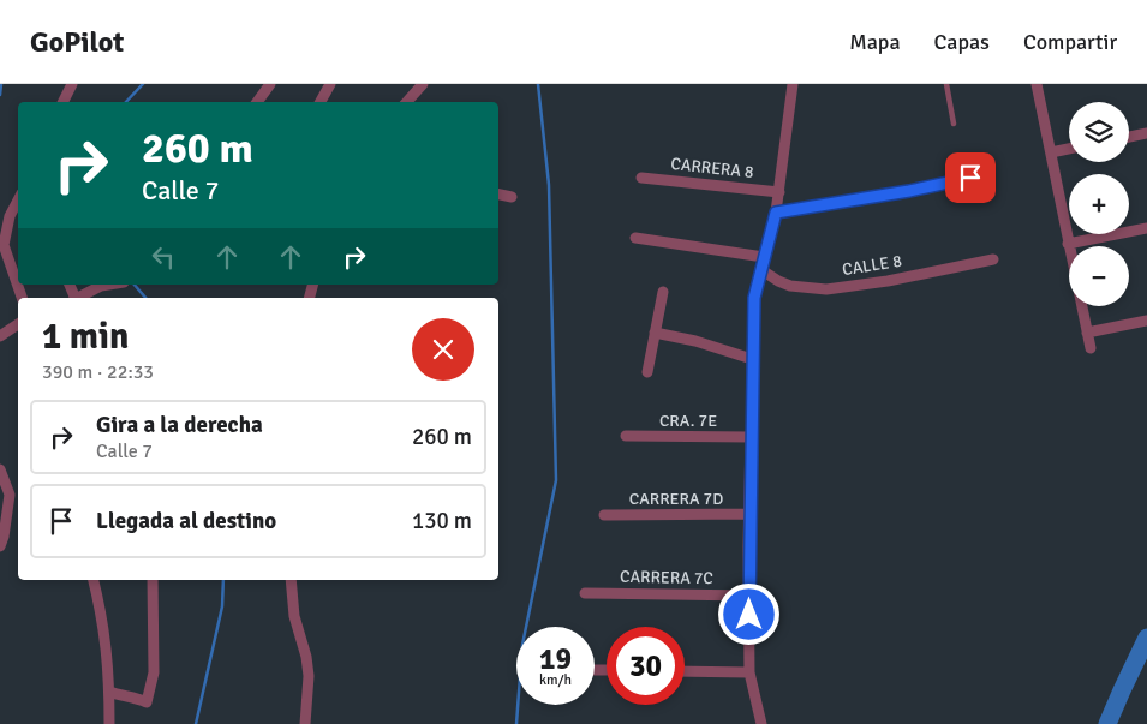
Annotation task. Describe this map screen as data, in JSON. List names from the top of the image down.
{
  "streets": {
    "street": [
      "CARRERA 8",
      "CALLE 8",
      "CRA. 7E",
      "CARRERA 7D",
      "CARRERA 7C"
    ]
  },
  "page": {
    "header": "GoPilot",
    "nav": ["Mapa", "Capas", "Compartir"],
    "map_buttons": ["+", "−"],
    "turn": ["260 m", "Calle 7"],
    "heading": ["1 min", "390 m · 22:33"],
    "list": [
      {
        "name": "Gira a la derecha",
        "note": "Calle 7",
        "value": "260 m"
      },
      {
        "name": "Llegada al destino",
        "value": "130 m"
      }
    ],
    "speed": "19 km/h",
    "limit": "30"
  }
}
